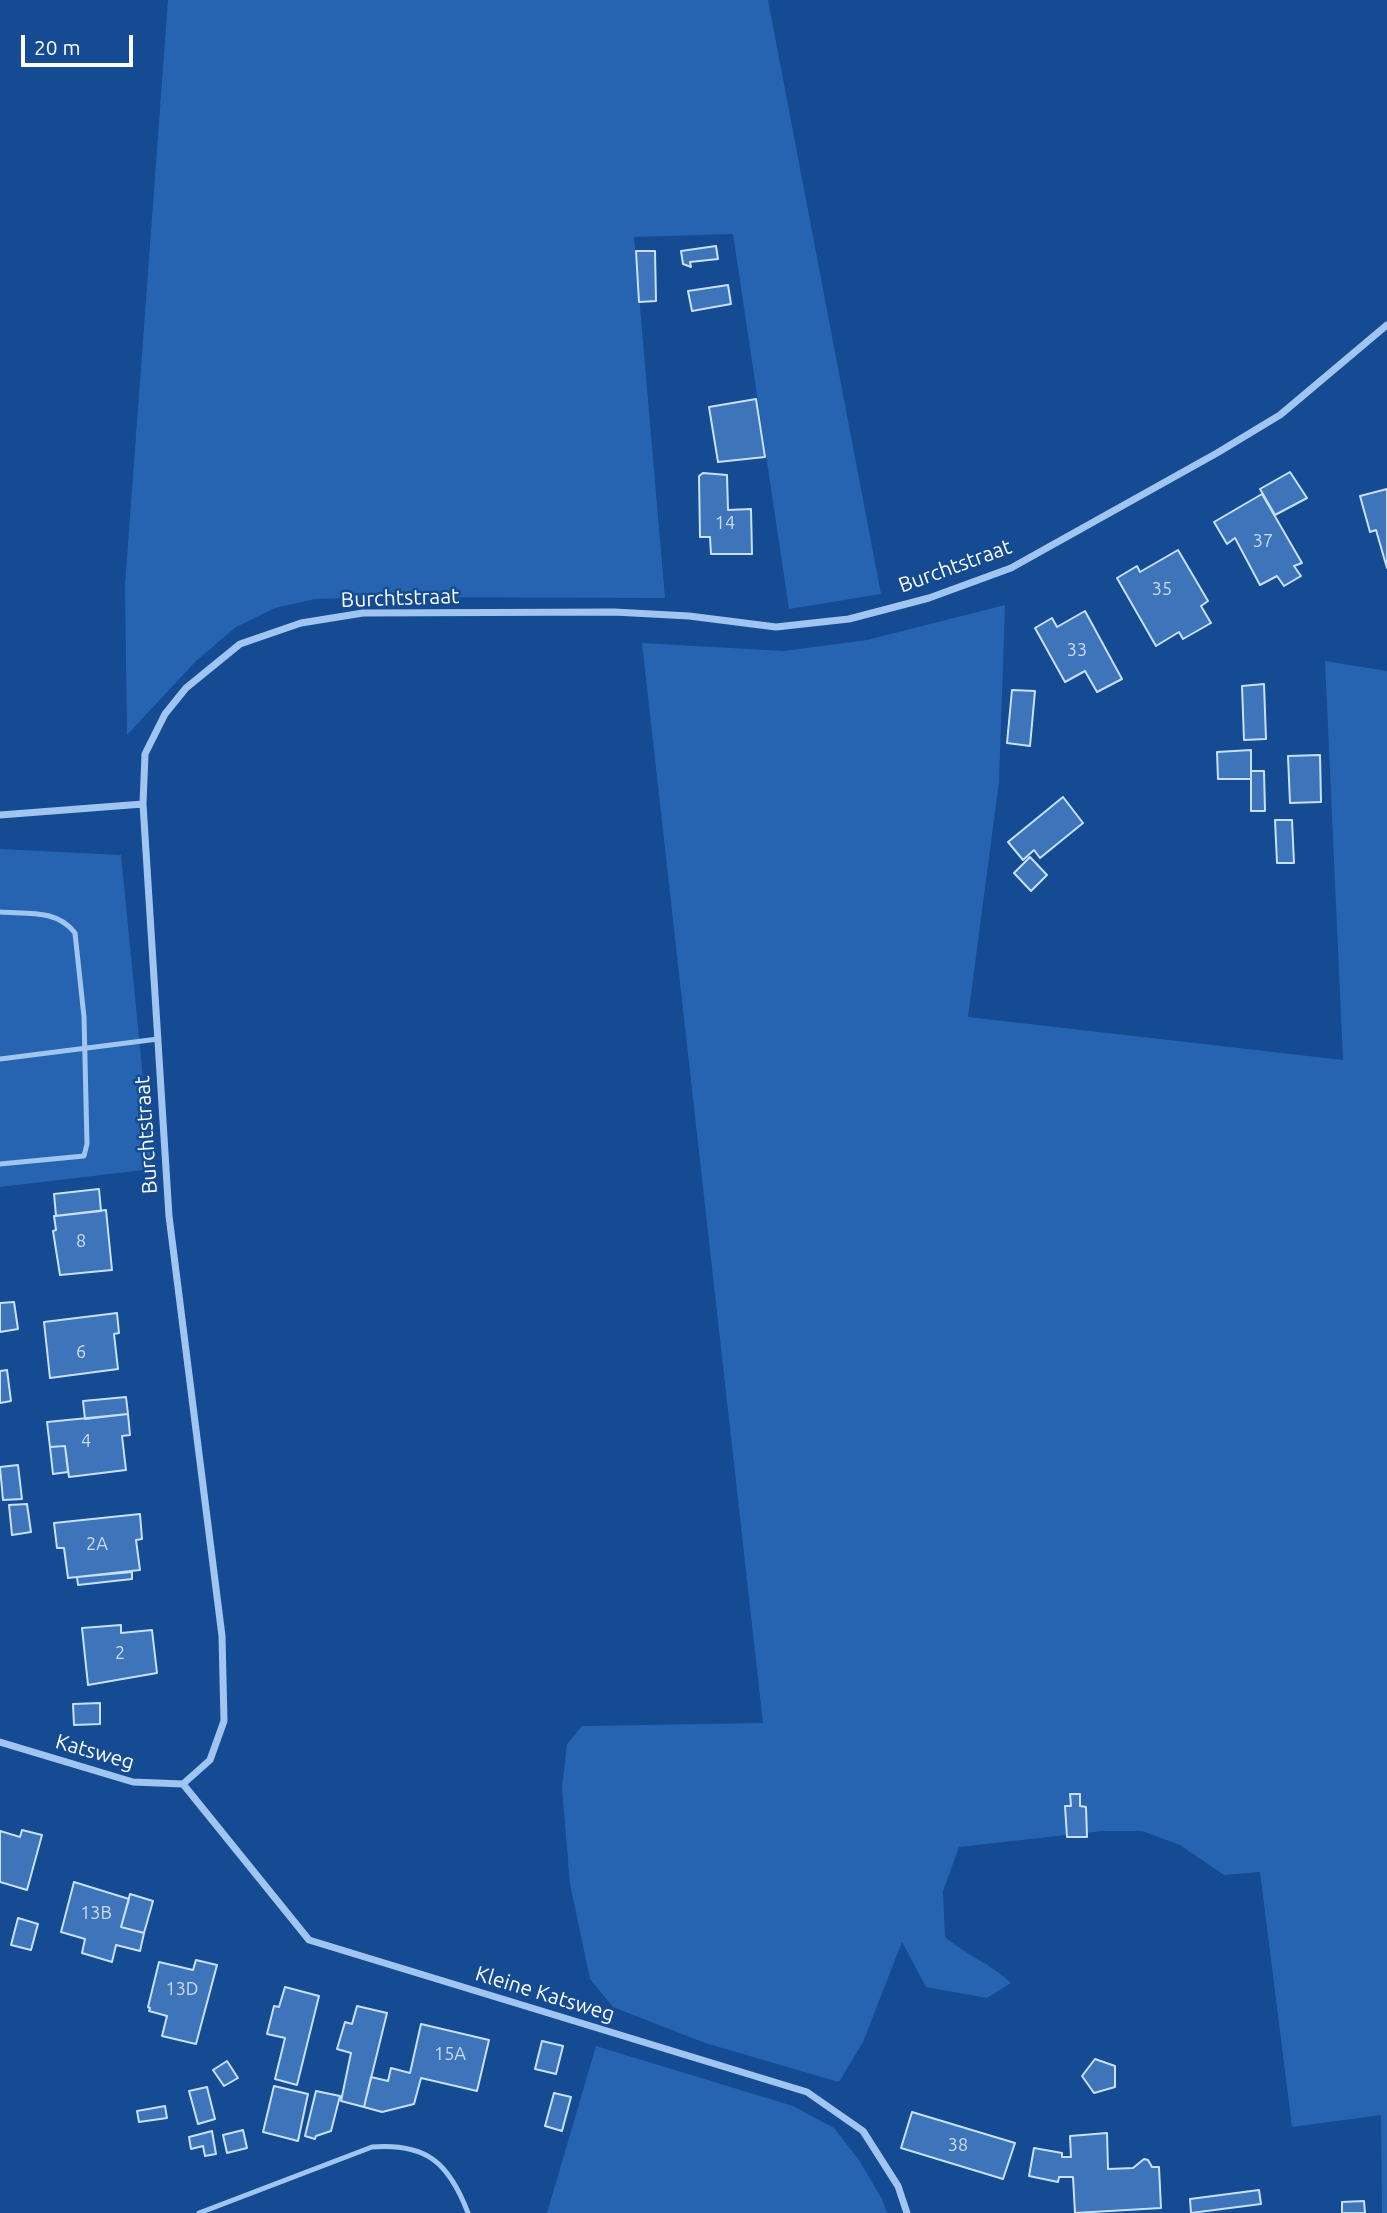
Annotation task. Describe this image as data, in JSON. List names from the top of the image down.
{
  "streets": {
    "street": ["Burchtstraat", "Katsweg", "Kleine Katsweg"]
  },
  "crossings": [
    ["Burchtstraat", "Katsweg"],
    ["Burchtstraat", "Kleine Katsweg"],
    ["Katsweg", "Kleine Katsweg"]
  ],
  "house_numbers": [
    "14",
    "37",
    "35",
    "33",
    "8",
    "6",
    "4",
    "2A",
    "2",
    "13B",
    "13D",
    "15A",
    "38"
  ],
  "scale_bar": "20 m"
}
